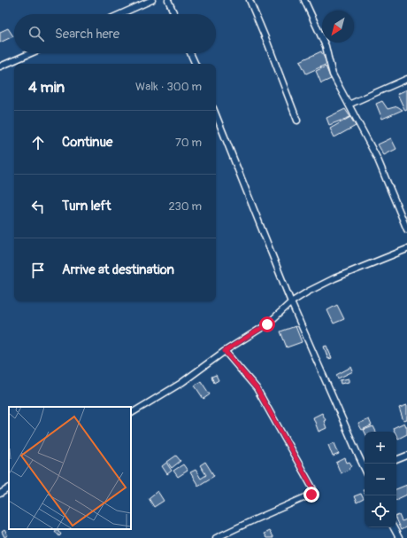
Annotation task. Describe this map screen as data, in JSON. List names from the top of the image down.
{
  "north": "bottom left",
  "page": {
    "search": "Search here",
    "heading": ["4 min", "Walk · 300 m"],
    "list": [
      ["Continue", "70 m"],
      ["Turn left", "230 m"],
      "Arrive at destination"
    ],
    "map_buttons": ["+", "−"]
  }
}
